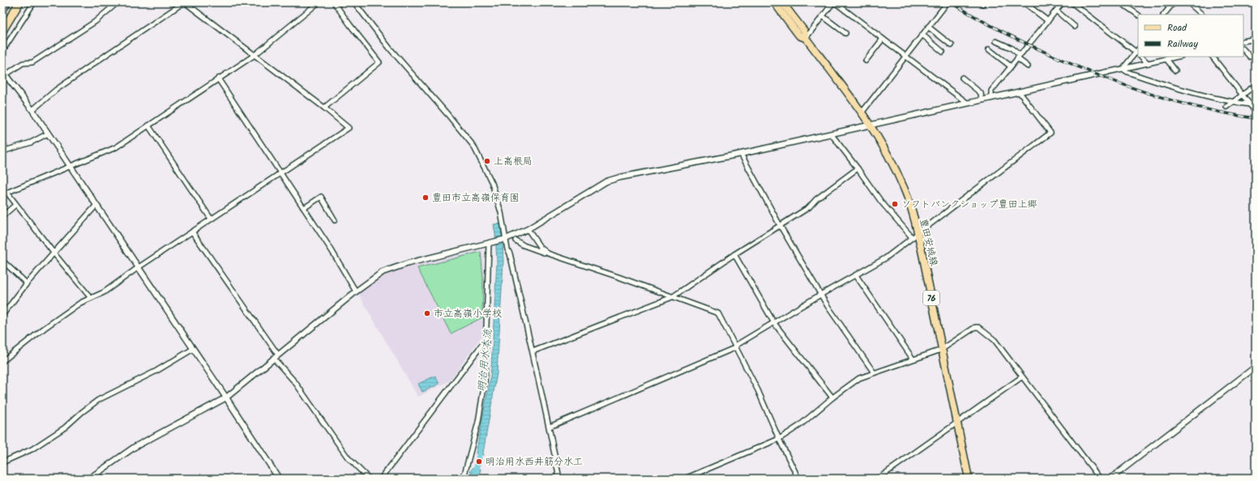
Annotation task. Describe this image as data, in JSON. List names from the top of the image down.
{
  "streets": {
    "main road": ["豊田安城線", "76"]
  },
  "water": ["明治用水本流"],
  "places": [
    "上高根局",
    "豊田市立高嶺保育園",
    "ソフトバンクショップ豊田上郷",
    "市立高嶺小学校",
    "明治用水西井筋分水工"
  ],
  "legend": ["Road", "Railway"]
}
